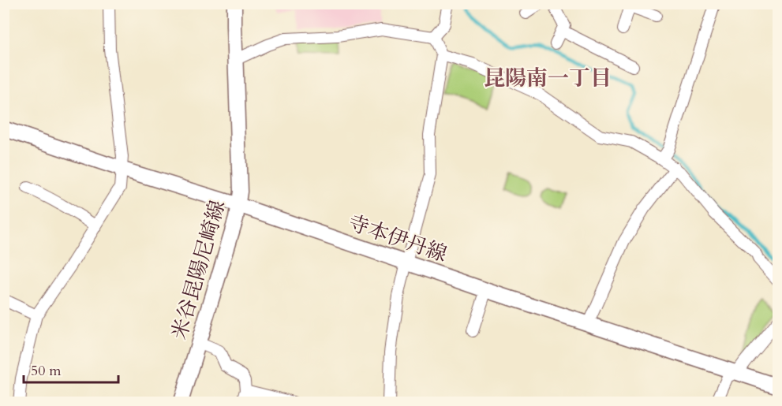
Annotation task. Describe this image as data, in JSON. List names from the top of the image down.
{
  "streets": {
    "main road": ["寺本伊丹線", "米谷昆陽尼崎線"]
  },
  "crossings": [
    ["寺本伊丹線", "米谷昆陽尼崎線"]
  ],
  "districts": ["昆陽南一丁目"],
  "scale_bar": "50 m"
}
